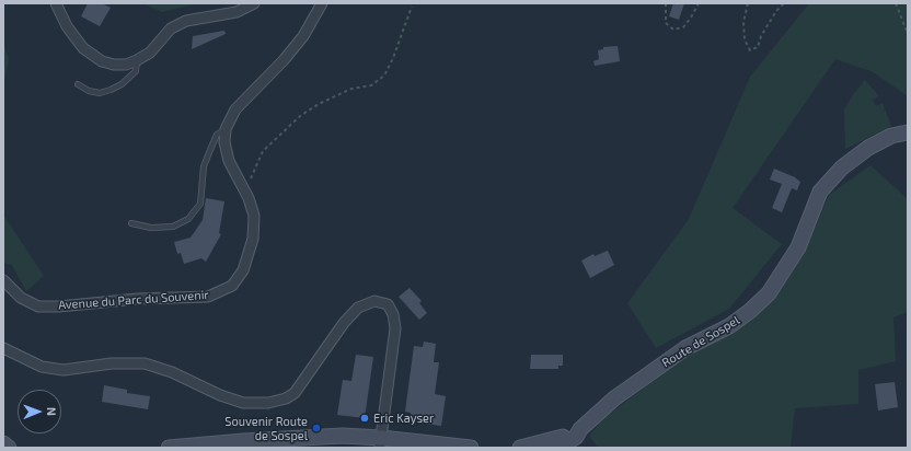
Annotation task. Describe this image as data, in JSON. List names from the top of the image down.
{
  "streets": {
    "main road": ["Route de Sospel"],
    "street": ["Avenue du Parc du Souvenir"]
  },
  "places": ["Eric Kayser", "Souvenir Route de Sospel"],
  "north": "right"
}
